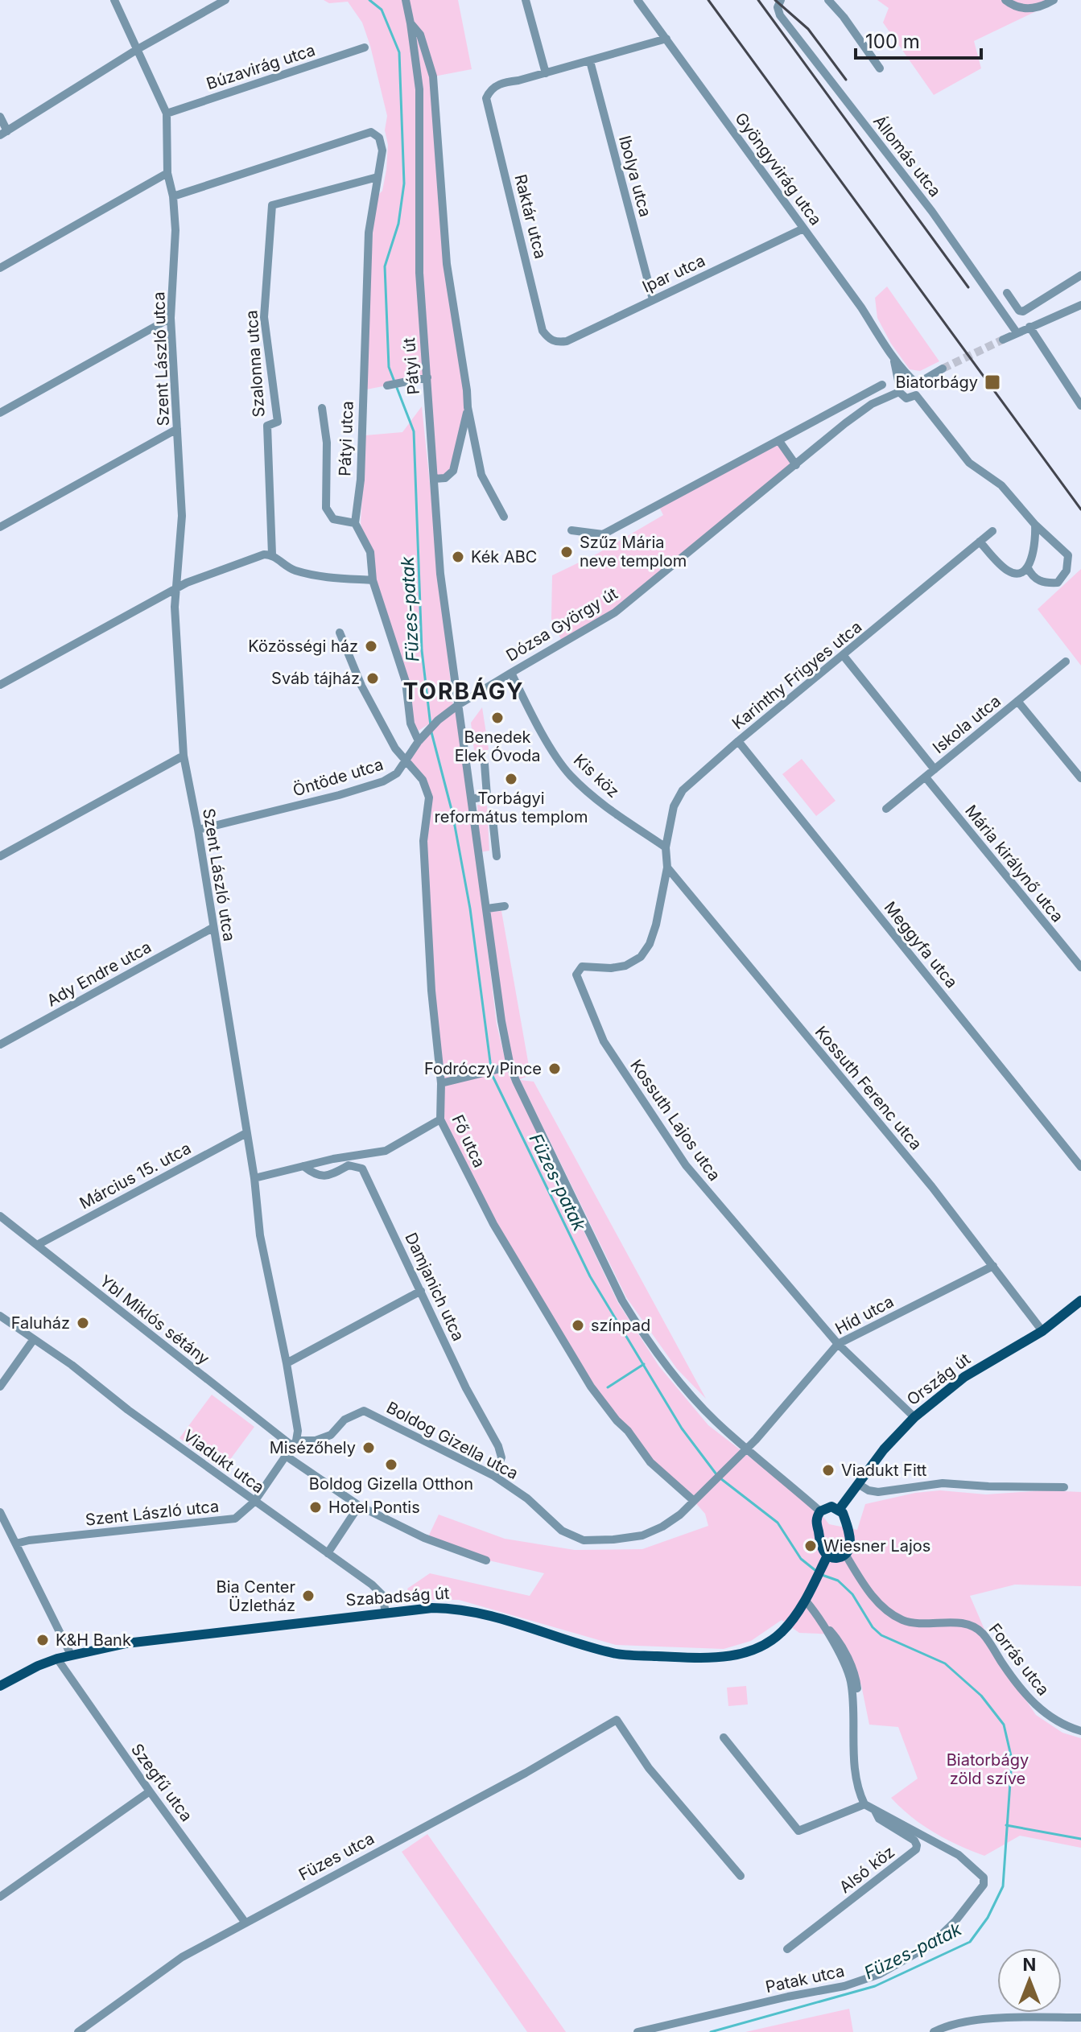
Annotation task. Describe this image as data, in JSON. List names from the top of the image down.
{
  "streets": {
    "main road": ["Ország út", "Szabadság út"],
    "street": [
      "Búzavirág utca",
      "Állomás utca",
      "Gyöngyvirág utca",
      "Ibolya utca",
      "Raktár utca",
      "Ipar utca",
      "Szent László utca",
      "Szalonna utca",
      "Pátyi út",
      "Pátyi utca",
      "Dózsa György út",
      "Karinthy Frigyes utca",
      "Iskola utca",
      "Kis köz",
      "Öntöde utca",
      "Mária királynő utca",
      "Meggyfa utca",
      "Ady Endre utca",
      "Kossuth Ferenc utca",
      "Kossuth Lajos utca",
      "Fő utca",
      "Március 15. utca",
      "Damjanich utca",
      "Híd utca",
      "Ybl Miklós sétány",
      "Boldog Gizella utca",
      "Viadukt utca",
      "Forrás utca",
      "Szegfű utca",
      "Füzes utca",
      "Alsó köz",
      "Patak utca"
    ]
  },
  "crossings": [
    ["Búzavirág utca", "Szent László utca"],
    ["Gyöngyvirág utca", "Ipar utca"],
    ["Gyöngyvirág utca", "Dózsa György út"],
    ["Ibolya utca", "Ipar utca"],
    ["Raktár utca", "Ipar utca"],
    ["Szent László utca", "Pátyi utca"],
    ["Szent László utca", "Öntöde utca"],
    ["Szent László utca", "Ady Endre utca"],
    ["Szent László utca", "Március 15. utca"],
    ["Szent László utca", "Ybl Miklós sétány"],
    ["Szent László utca", "Boldog Gizella utca"],
    ["Szent László utca", "Viadukt utca"],
    ["Szalonna utca", "Pátyi utca"],
    ["Pátyi út", "Dózsa György út"],
    ["Pátyi út", "Öntöde utca"],
    ["Dózsa György út", "Kis köz"],
    ["Dózsa György út", "Öntöde utca"],
    ["Karinthy Frigyes utca", "Kis köz"],
    ["Karinthy Frigyes utca", "Meggyfa utca"],
    ["Karinthy Frigyes utca", "Kossuth Ferenc utca"],
    ["Karinthy Frigyes utca", "Kossuth Lajos utca"],
    ["Iskola utca", "Mária királynő utca"],
    ["Öntöde utca", "Fő utca"],
    ["Kossuth Ferenc utca", "Kossuth Lajos utca"],
    ["Kossuth Ferenc utca", "Híd utca"],
    ["Kossuth Ferenc utca", "Ország út"],
    ["Kossuth Lajos utca", "Híd utca"],
    ["Kossuth Lajos utca", "Ország út"],
    ["Fő utca", "Boldog Gizella utca"],
    ["Március 15. utca", "Ybl Miklós sétány"],
    ["Damjanich utca", "Boldog Gizella utca"],
    ["Ybl Miklós sétány", "Boldog Gizella utca"],
    ["Ország út", "Szabadság út"],
    ["Ország út", "Forrás utca"],
    ["Viadukt utca", "Szabadság út"],
    ["Szabadság út", "Forrás utca"],
    ["Szabadság út", "Szegfű utca"],
    ["Szegfű utca", "Füzes utca"],
    ["Alsó köz", "Patak utca"]
  ],
  "districts": ["TORBÁGY"],
  "water": ["Füzes-patak"],
  "parks": ["Biatorbágy zöld szíve"],
  "places": {
    "transit": ["Biatorbágy"],
    "other": [
      "Szűz Mária neve templom",
      "Kék ABC",
      "Közösségi ház",
      "Sváb tájház",
      "Benedek Elek Óvoda",
      "Torbágyi református templom",
      "Fodróczy Pince",
      "Faluház",
      "színpad",
      "Misézőhely",
      "Boldog Gizella Otthon",
      "Viadukt Fitt",
      "Hotel Pontis",
      "Wiesner Lajos",
      "Bia Center Üzletház",
      "K&H Bank"
    ]
  },
  "scale_bar": "100 m",
  "north": "top"
}
